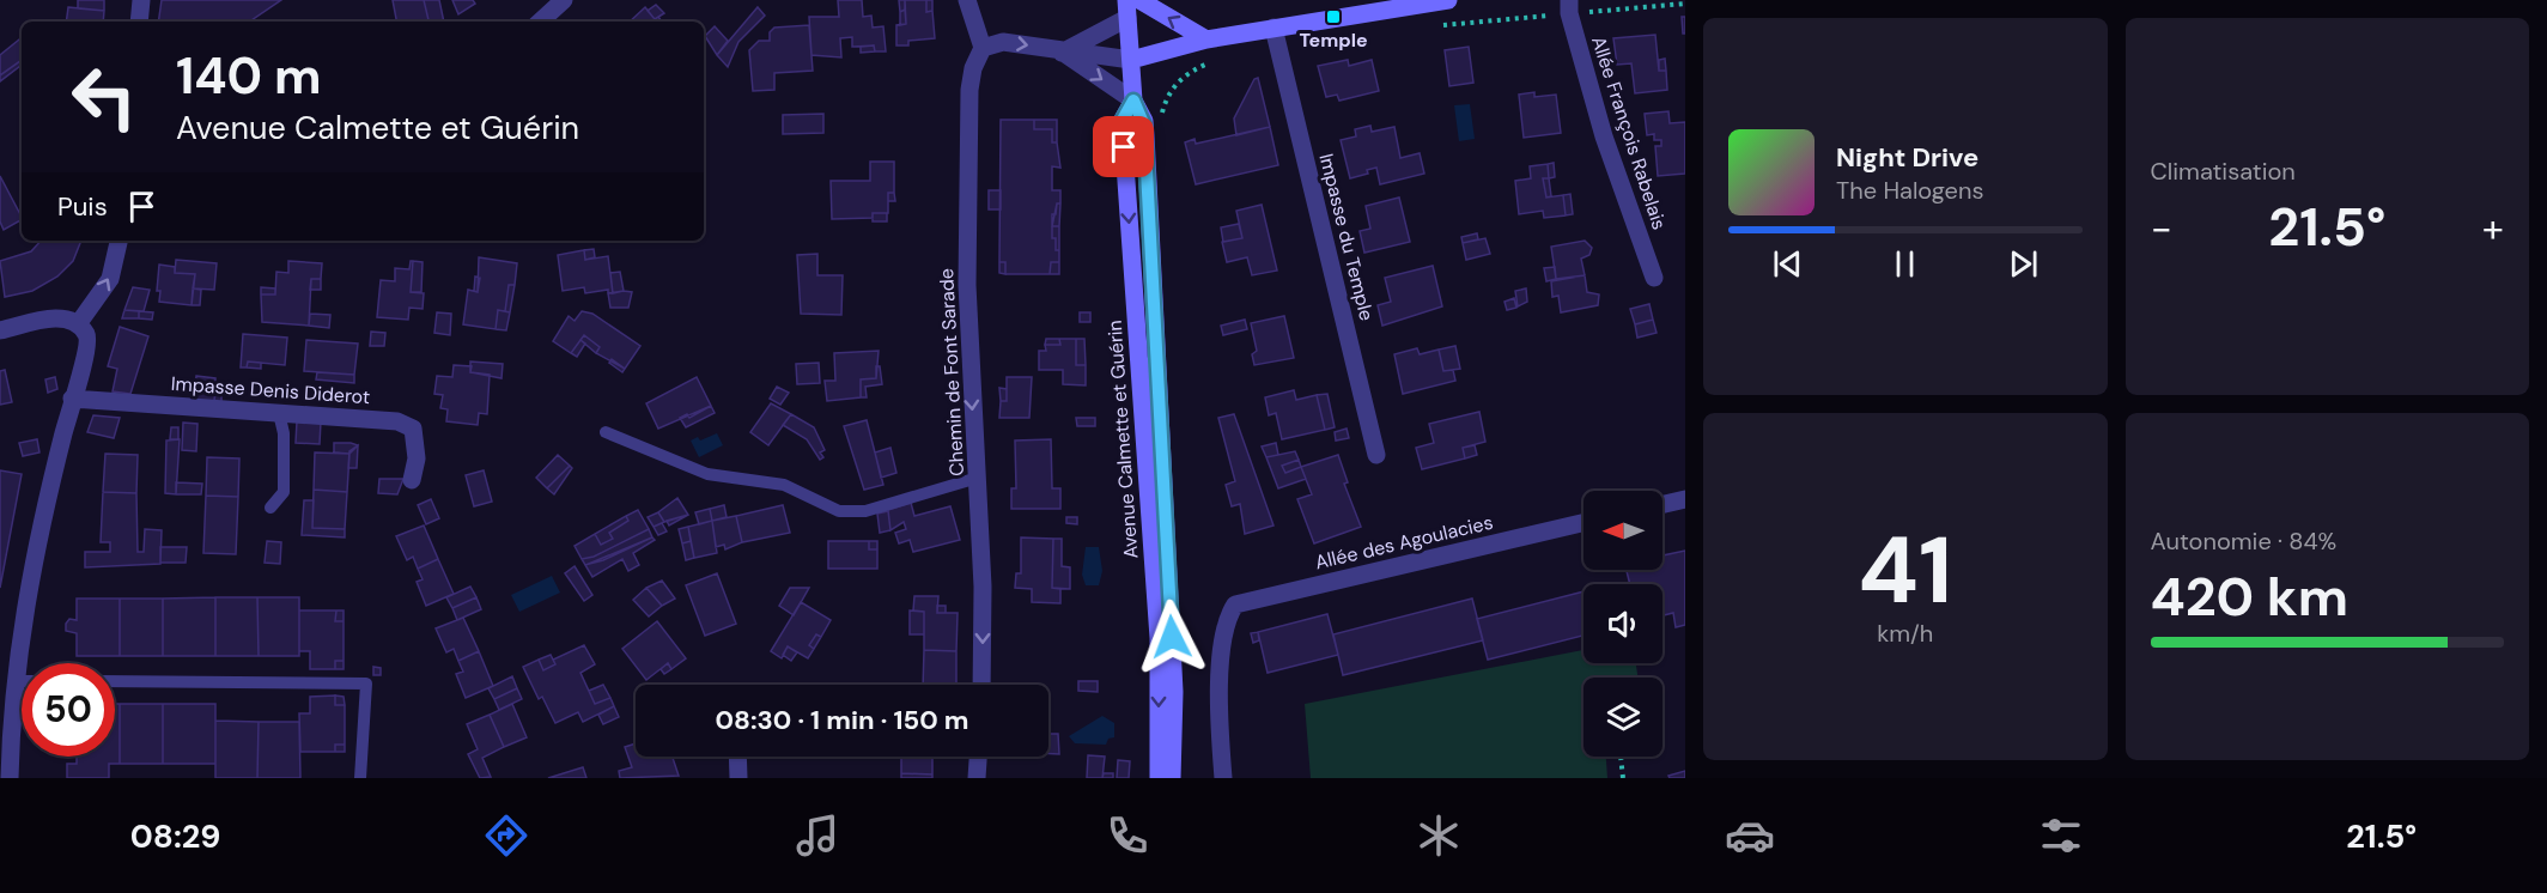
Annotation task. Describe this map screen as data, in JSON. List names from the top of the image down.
{
  "streets": {
    "main road": ["Avenue Calmette et Guérin"],
    "street": [
      "Allée François Rabelais",
      "Impasse du Temple",
      "Chemin de Font Sarade",
      "Impasse Denis Diderot",
      "Allée des Agoulacies"
    ]
  },
  "one_way": ["Chemin de Font Sarade"],
  "places": {
    "transit": ["Temple"]
  },
  "north": "left",
  "page": {
    "tile": [
      "Climatisation",
      ["41", "km/h"],
      ["Autonomie · 84%", "420 km"]
    ],
    "turn": ["140 m", "Avenue Calmette et Guérin"],
    "song": ["Night Drive", "The Halogens"],
    "then": "Puis",
    "heat": ["−", "21.5°", "+"],
    "limit": "50",
    "trip": "08:30 · 1 min · 150 m",
    "tabs": ["08:29", "21.5°"]
  }
}
